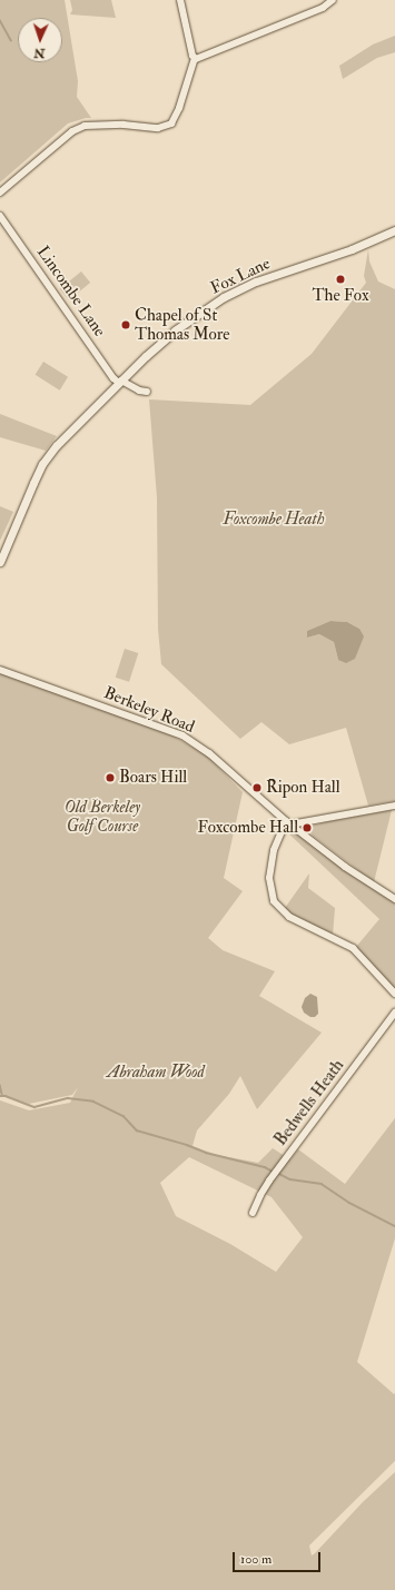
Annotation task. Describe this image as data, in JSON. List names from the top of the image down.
{
  "streets": {
    "street": [
      "Fox Lane",
      "Lincombe Lane",
      "Berkeley Road",
      "Bedwells Heath"
    ]
  },
  "crossings": [
    ["Fox Lane", "Lincombe Lane"]
  ],
  "parks": ["Foxcombe Heath", "Old Berkeley Golf Course", "Abraham Wood"],
  "places": [
    "The Fox",
    "Chapel of St Thomas More",
    "Boars Hill",
    "Ripon Hall",
    "Foxcombe Hall"
  ],
  "scale_bar": "100 m",
  "north": "bottom"
}
